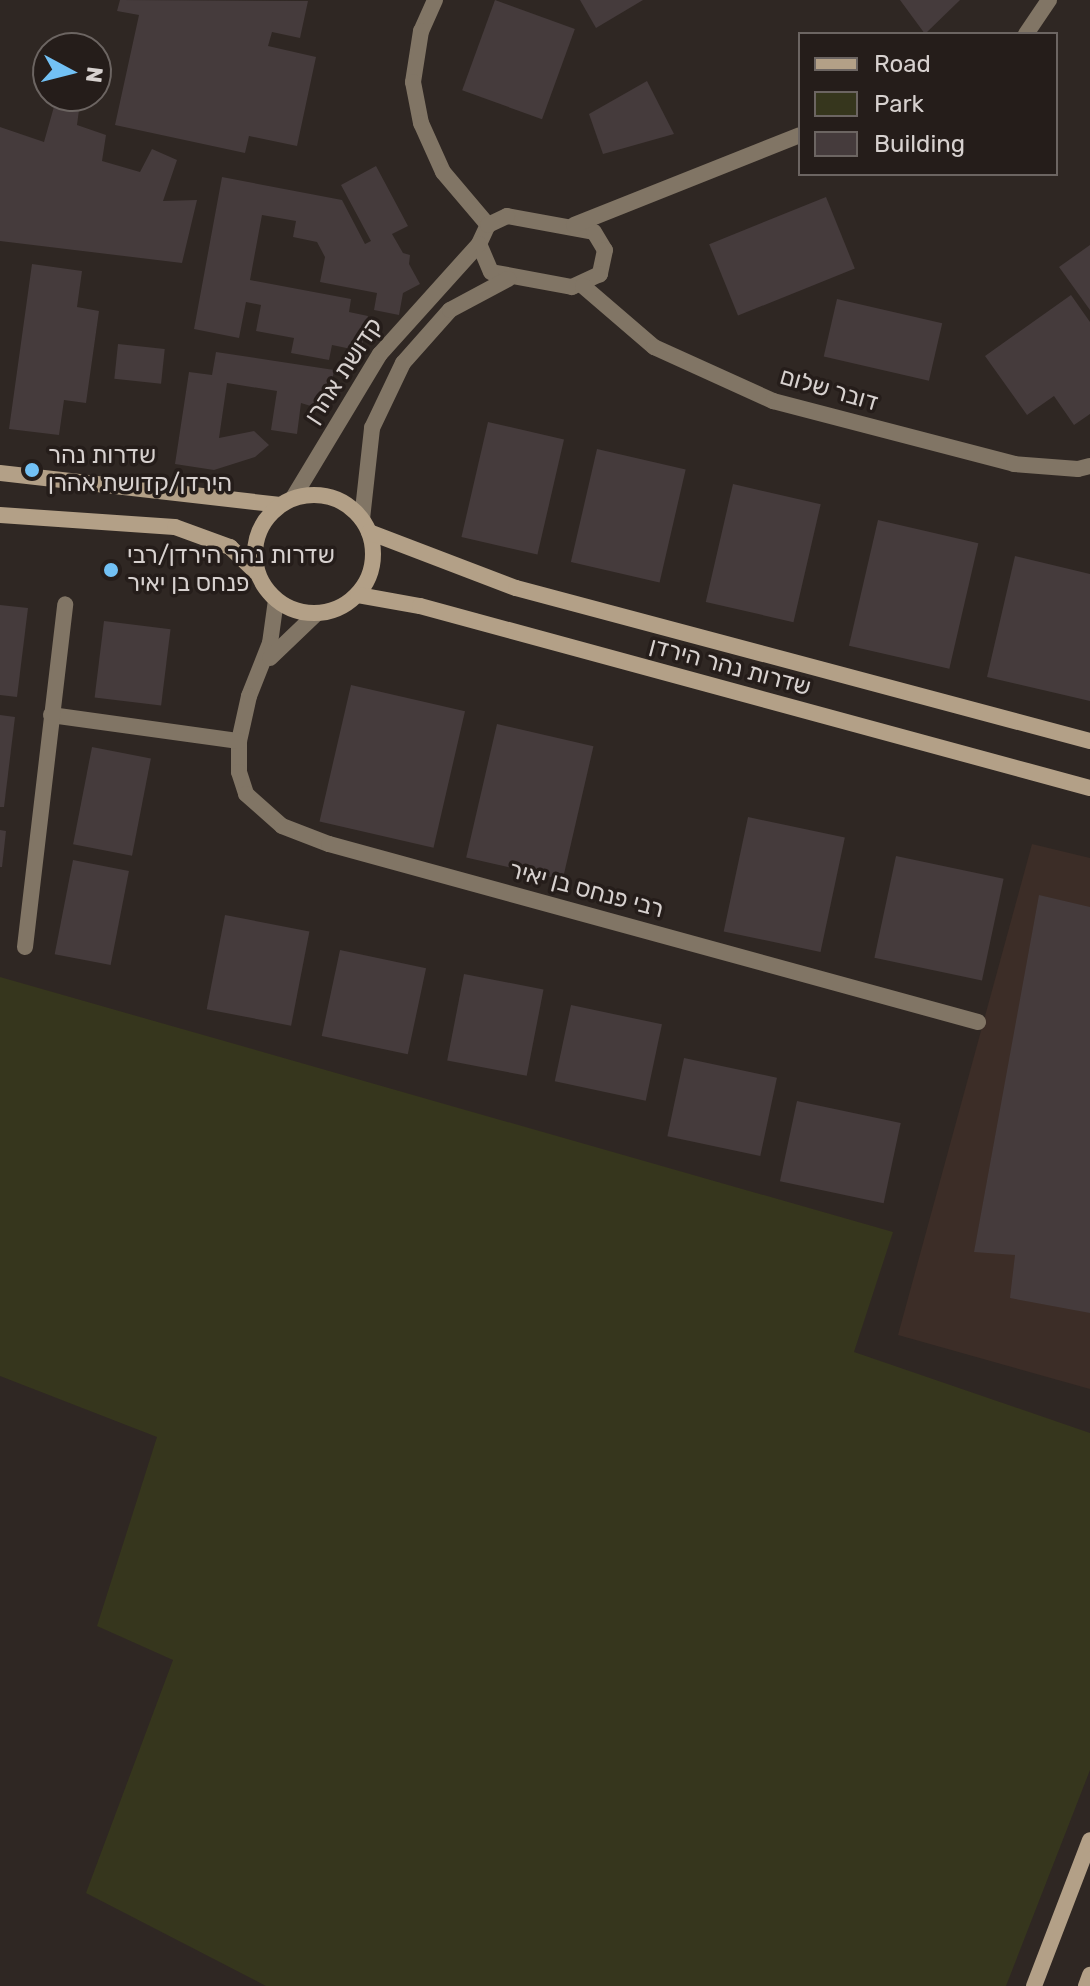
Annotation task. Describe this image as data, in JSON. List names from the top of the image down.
{
  "streets": {
    "main road": ["שדרות נהר הירדן"],
    "street": ["קדושת אהרן", "דובר שלום", "רבי פנחס בן יאיר"]
  },
  "crossings": [
    ["קדושת אהרן", "שדרות נהר הירדן"],
    ["קדושת אהרן", "רבי פנחס בן יאיר"],
    ["שדרות נהר הירדן", "רבי פנחס בן יאיר"]
  ],
  "places": ["שדרות נהר הירדן/קדושת אהרן", "שדרות נהר הירדן/רבי פנחס בן יאיר"],
  "legend": ["Road", "Park", "Building"],
  "north": "right"
}
